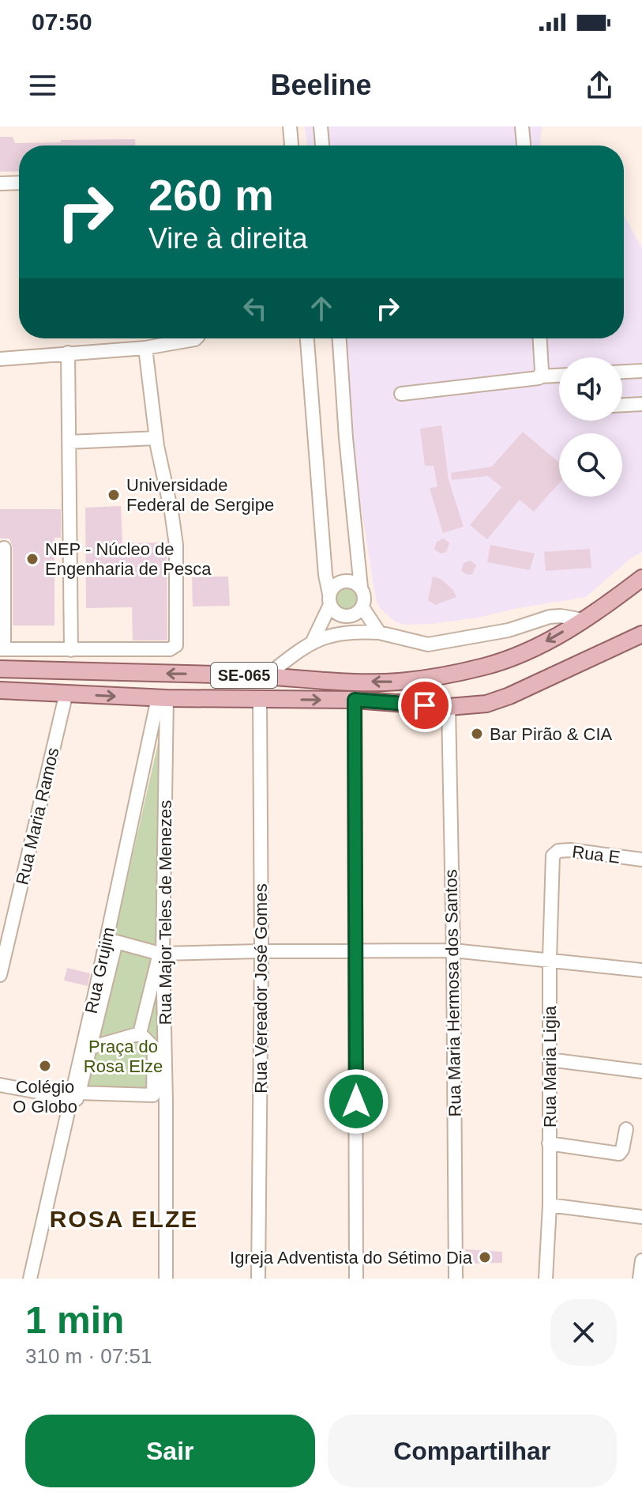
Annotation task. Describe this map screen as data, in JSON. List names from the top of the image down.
{
  "streets": {
    "main road": ["SE-065"],
    "street": [
      "Rua Maria Ramos",
      "Rua E",
      "Rua Major Teles de Menezes",
      "Rua Grujim",
      "Rua Vereador José Gomes",
      "Rua Maria Hermosa dos Santos",
      "Rua Maria Ligia"
    ]
  },
  "crossings": [
    ["SE-065", "Rua Maria Ramos"],
    ["SE-065", "Rua Major Teles de Menezes"],
    ["SE-065", "Rua Grujim"],
    ["SE-065", "Rua Vereador José Gomes"],
    ["SE-065", "Rua Maria Hermosa dos Santos"],
    ["Rua E", "Rua Maria Ligia"],
    ["Rua Major Teles de Menezes", "Rua Grujim"]
  ],
  "districts": ["ROSA ELZE"],
  "parks": ["Praça do Rosa Elze"],
  "places": [
    "Universidade Federal de Sergipe",
    "NEP - Núcleo de Engenharia de Pesca",
    "Bar Pirão & CIA",
    "Colégio O Globo",
    "Igreja Adventista do Sétimo Dia"
  ],
  "page": {
    "status": "07:50",
    "header": "Beeline",
    "turn": ["260 m", "Vire à direita"],
    "heading": ["1 min", "310 m · 07:51"],
    "buttons": ["Sair", "Compartilhar"]
  }
}
